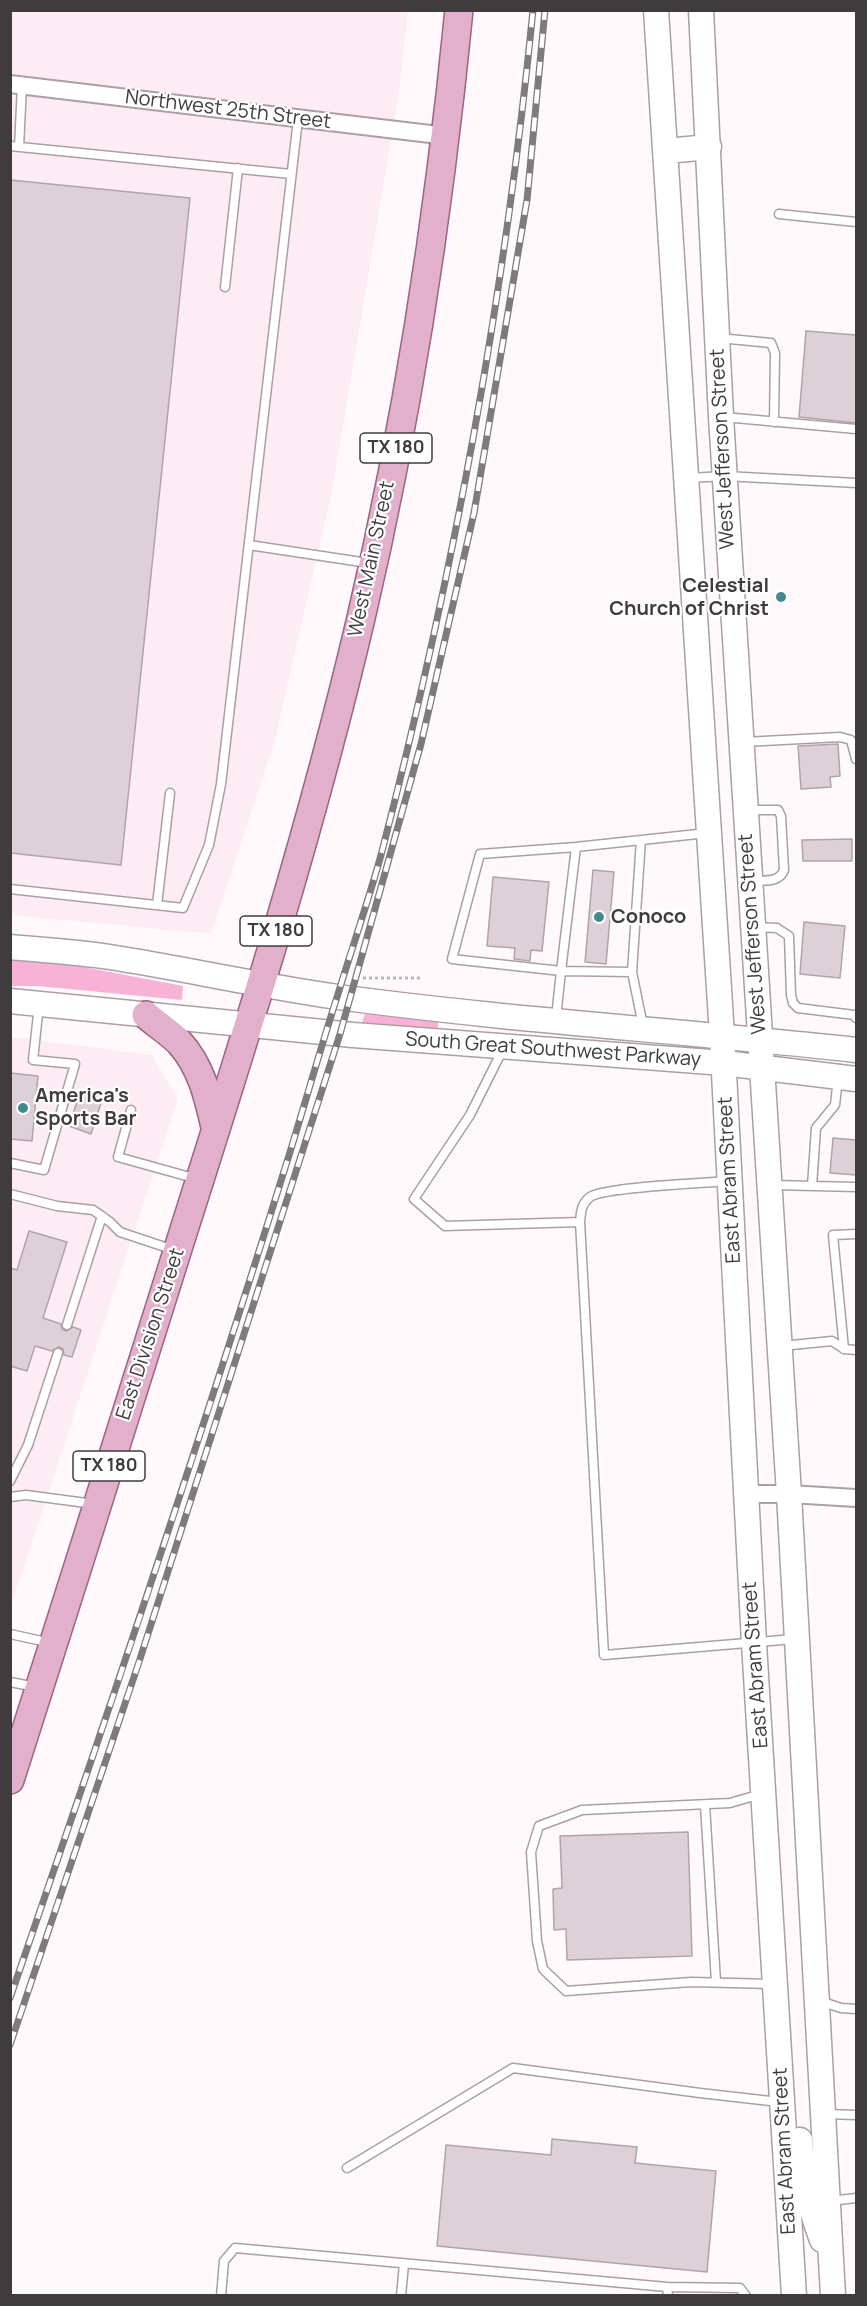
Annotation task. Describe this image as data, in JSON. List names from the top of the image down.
{
  "streets": {
    "main road": [
      "TX 180",
      "West Jefferson Street",
      "West Main Street",
      "South Great Southwest Parkway",
      "East Abram Street",
      "East Division Street"
    ],
    "street": ["Northwest 25th Street"]
  },
  "crossings": [
    ["Northwest 25th Street", "West Main Street"],
    ["West Jefferson Street", "South Great Southwest Parkway"],
    ["West Jefferson Street", "East Abram Street"],
    ["West Main Street", "South Great Southwest Parkway"],
    ["West Main Street", "East Division Street"],
    ["South Great Southwest Parkway", "East Abram Street"],
    ["South Great Southwest Parkway", "East Division Street"]
  ],
  "places": ["Celestial Church of Christ", "Conoco", "America's Sports Bar"]
}
